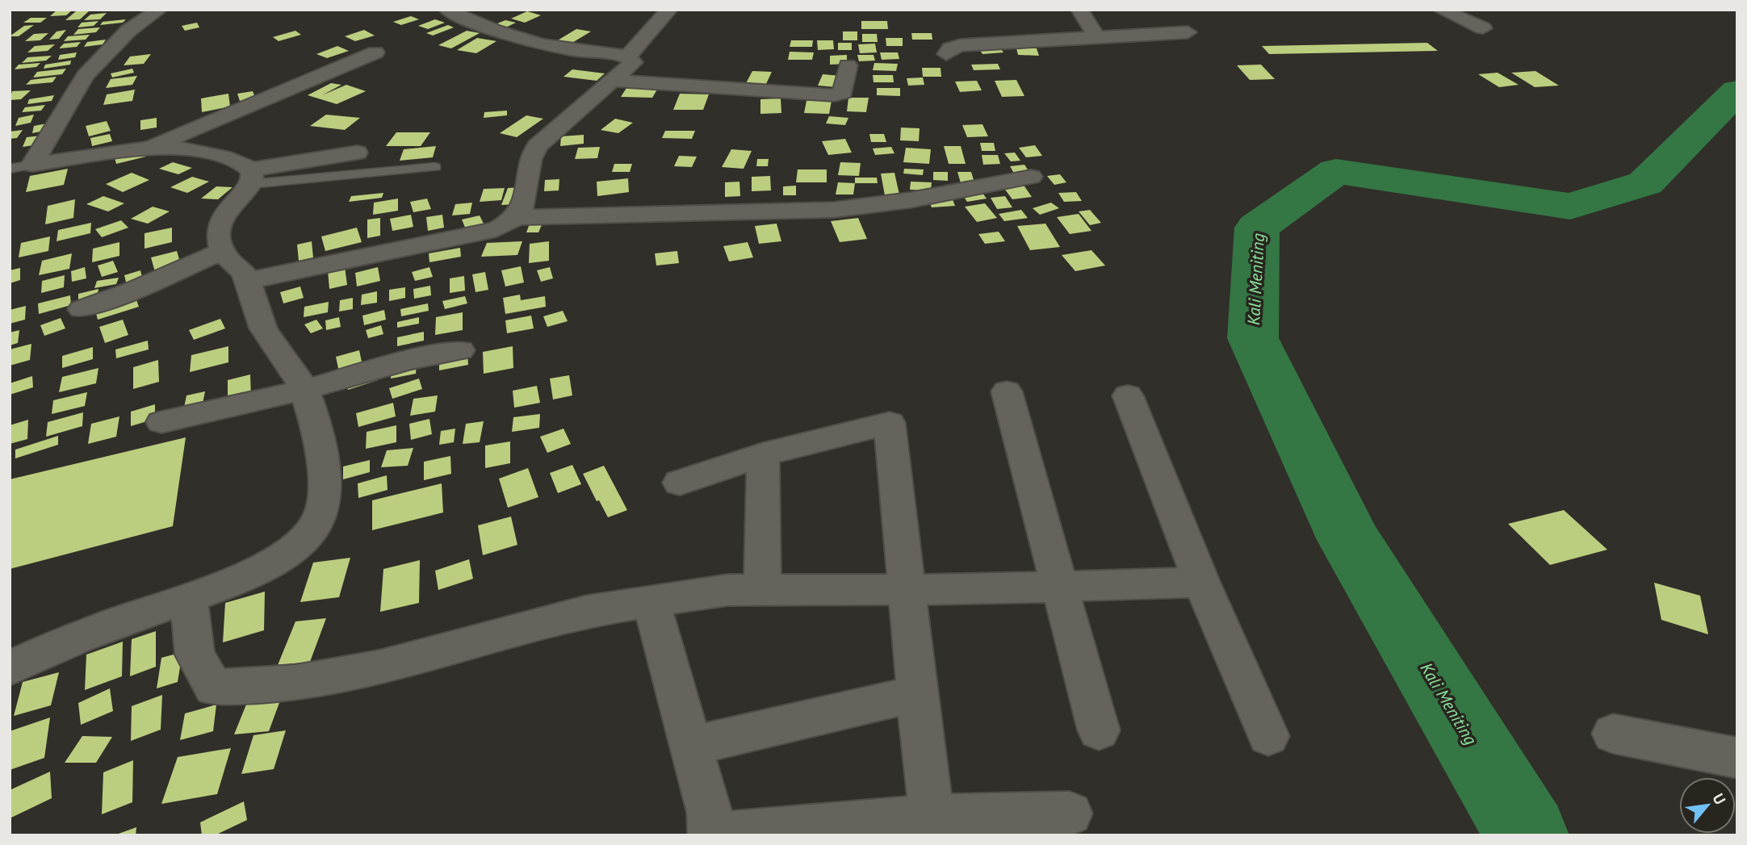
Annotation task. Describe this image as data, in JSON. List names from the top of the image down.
{
  "water": ["Kali Meniting"],
  "north": "top right"
}
